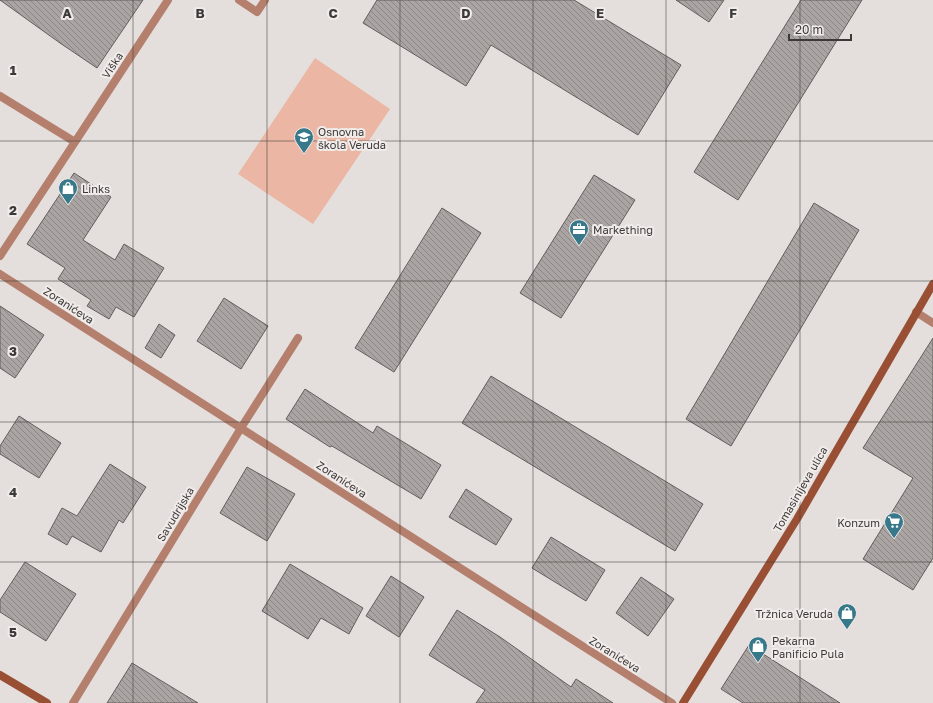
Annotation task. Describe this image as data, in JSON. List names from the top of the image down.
{
  "streets": {
    "main road": ["Tomasinijeva ulica"],
    "street": ["Viška", "Zoranićeva", "Savudrijska"]
  },
  "crossings": [
    ["Zoranićeva", "Savudrijska"]
  ],
  "places": {
    "school or university": ["Osnovna škola Veruda"],
    "shop": ["Links", "Tržnica Veruda", "Pekarna Panificio Pula"],
    "office": ["Markething"],
    "supermarket": ["Konzum"]
  },
  "scale_bar": "20 m",
  "grid": {
    "columns": [
      "A",
      "B",
      "C",
      "D",
      "E",
      "F"
    ],
    "rows": [
      "1",
      "2",
      "3",
      "4",
      "5"
    ]
  }
}
